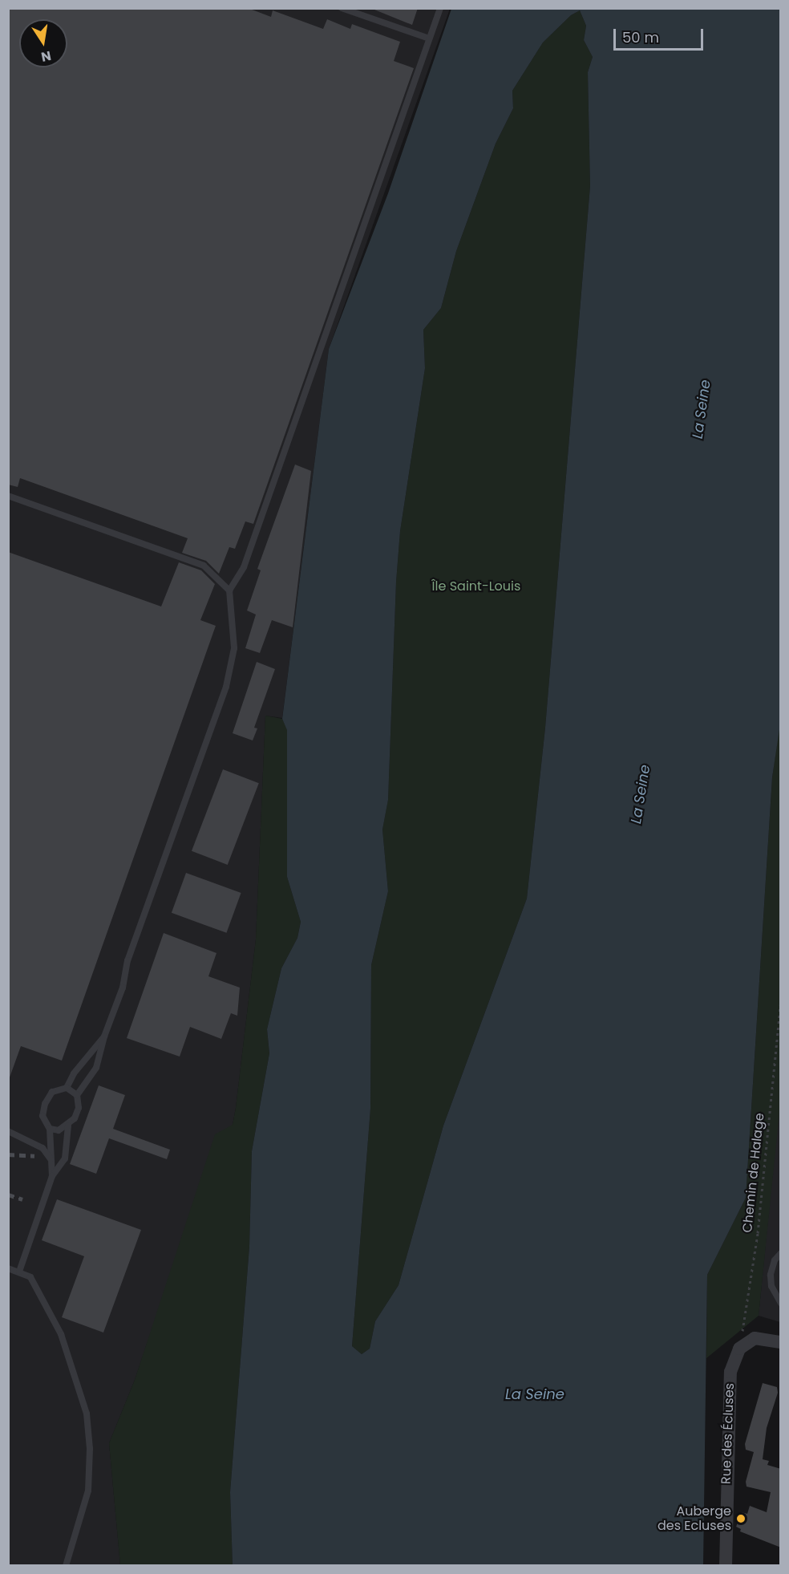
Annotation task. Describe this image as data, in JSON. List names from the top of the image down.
{
  "streets": {
    "street": ["Rue des Écluses"],
    "path": ["Chemin de Halage"]
  },
  "crossings": [
    ["Chemin de Halage", "Rue des Écluses"]
  ],
  "water": ["La Seine"],
  "parks": ["Île Saint-Louis"],
  "places": ["Auberge des Ecluses"],
  "scale_bar": "50 m",
  "north": "bottom"
}
